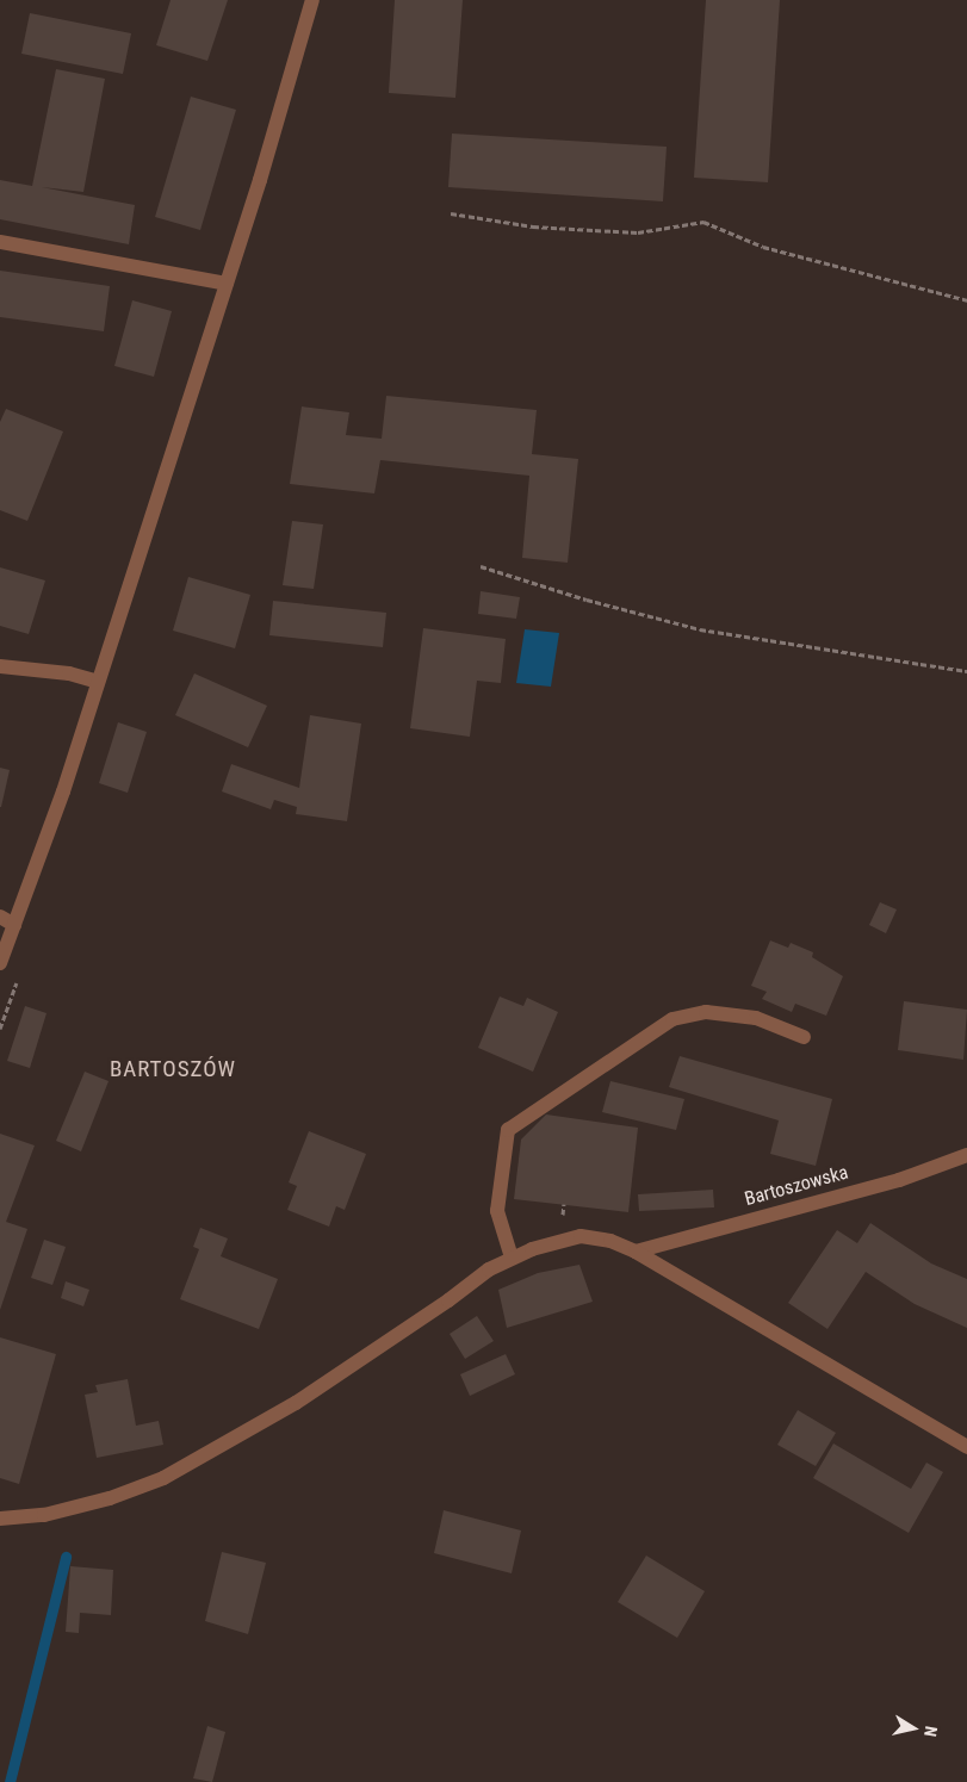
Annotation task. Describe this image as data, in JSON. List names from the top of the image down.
{
  "streets": {
    "street": ["Bartoszowska"]
  },
  "districts": ["BARTOSZÓW"],
  "north": "right"
}
